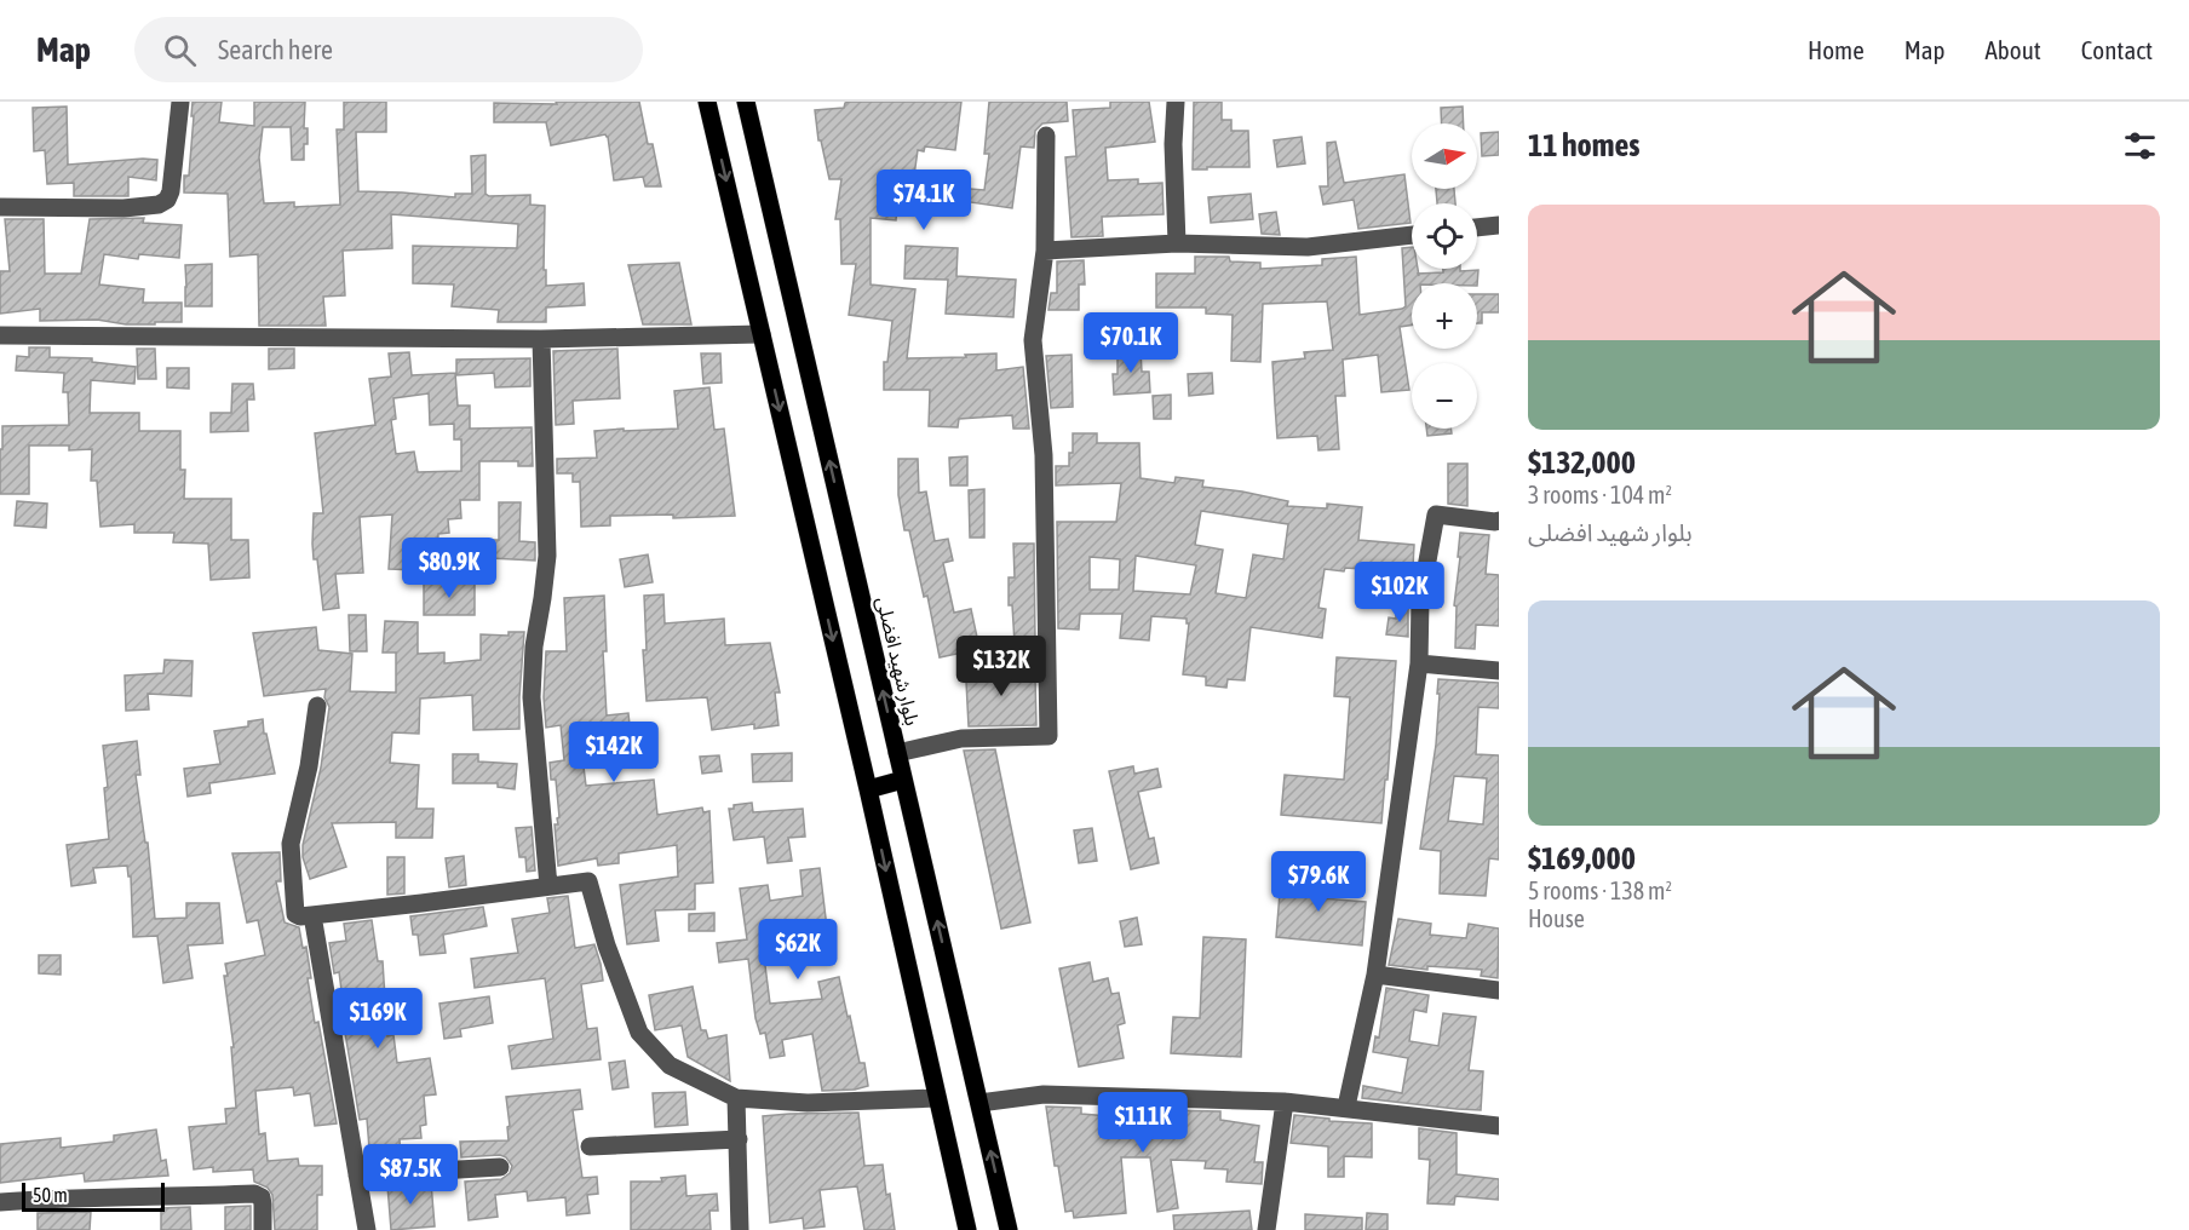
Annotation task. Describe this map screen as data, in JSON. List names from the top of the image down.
{
  "streets": {
    "main road": ["بلوار شهید افضلی"]
  },
  "scale_bar": "50 m",
  "north": "right",
  "page": {
    "header": "Map",
    "search": "Search here",
    "nav": [
      "Home",
      "Map",
      "About",
      "Contact"
    ],
    "heading": "11 homes",
    "map_buttons": ["+", "−"],
    "price": [
      "$74.1K",
      "$70.1K",
      "$80.9K",
      "$102K",
      "$132K",
      "$142K",
      "$79.6K",
      "$62K",
      "$169K",
      "$111K",
      "$87.5K"
    ],
    "list": [
      {
        "name": "$132,000",
        "note": "3 rooms · 104 m² · بلوار شهید افضلی"
      },
      {
        "name": "$169,000",
        "note": "5 rooms · 138 m² · House"
      }
    ],
    "scale": "50 m"
  }
}
